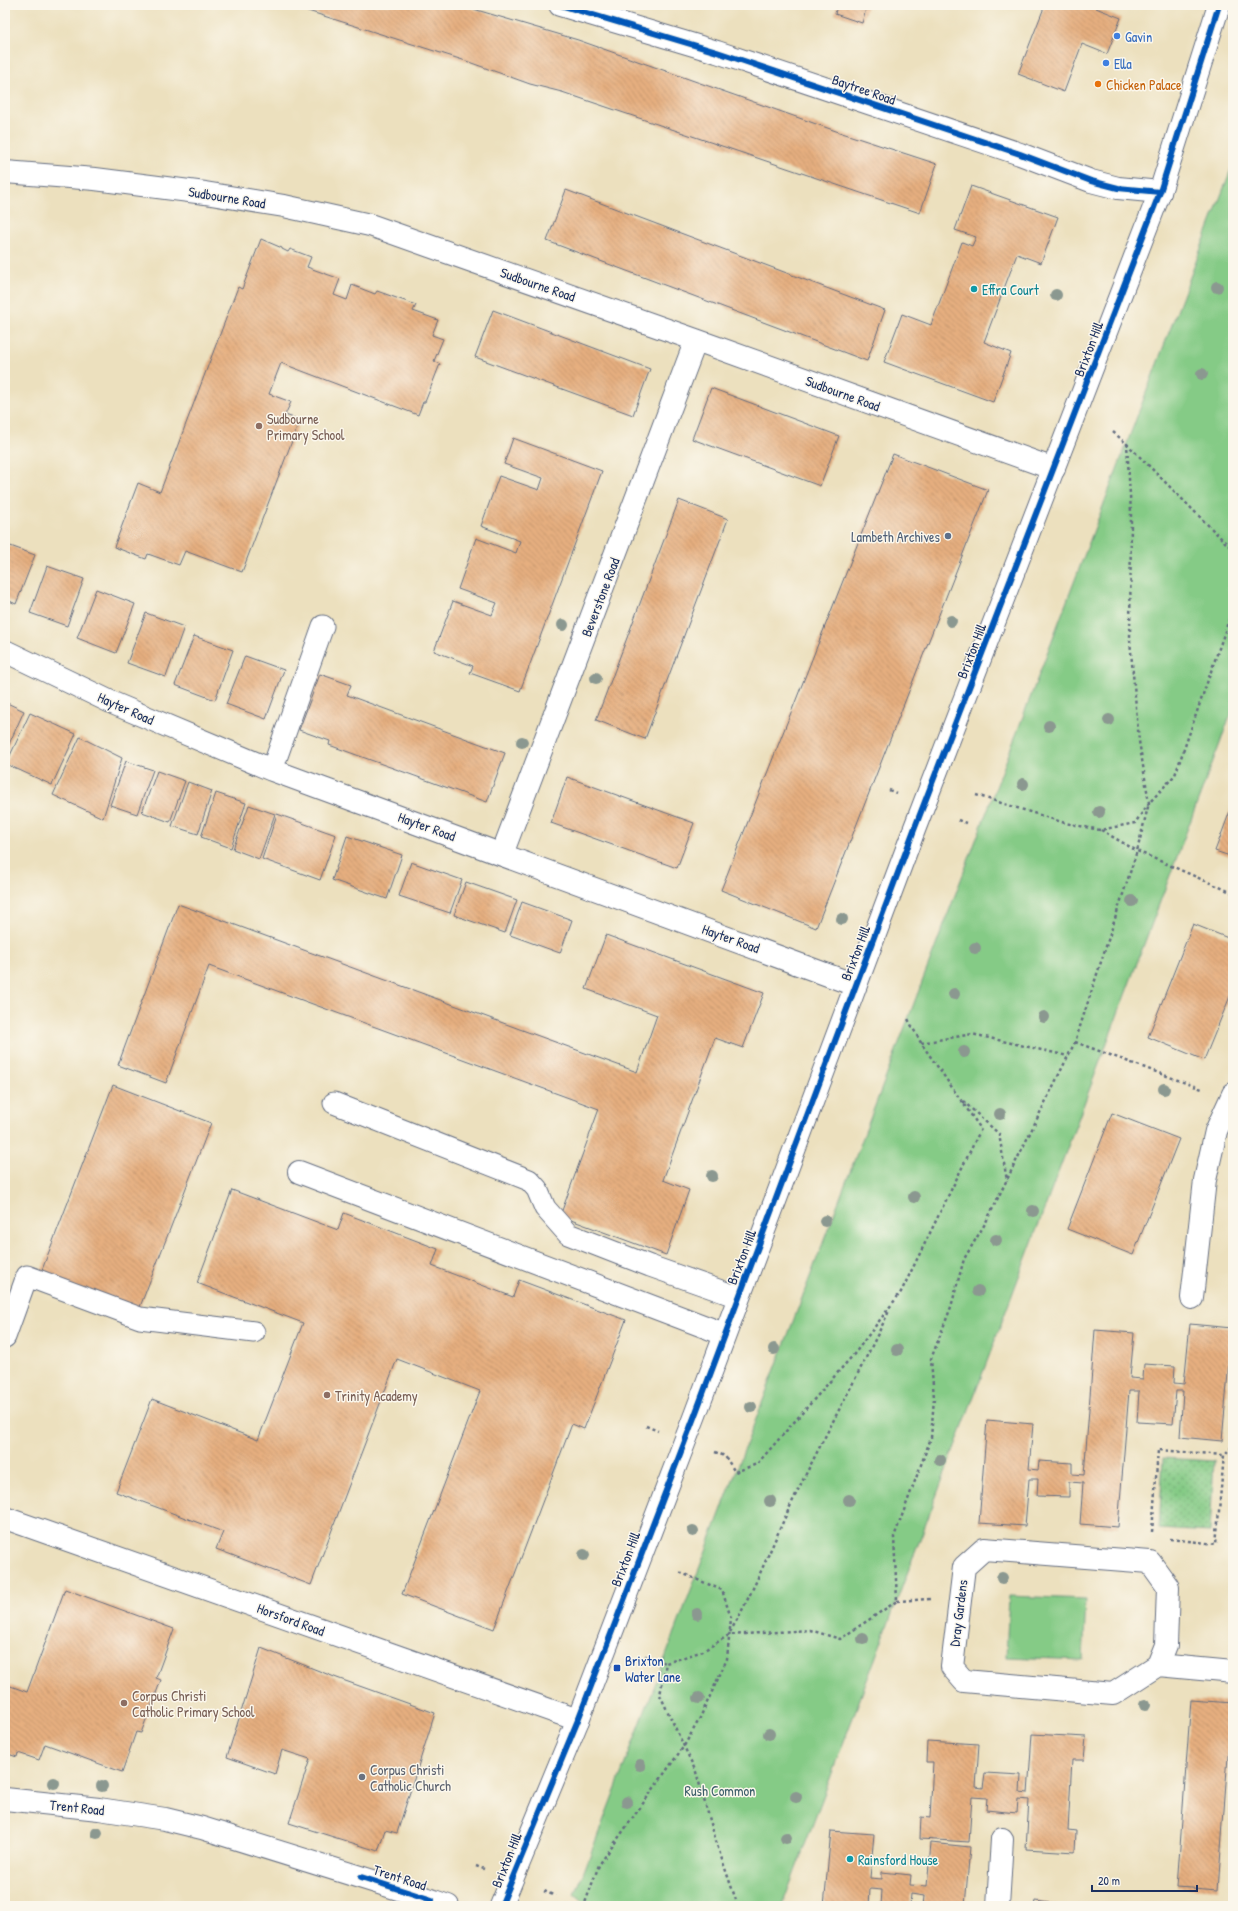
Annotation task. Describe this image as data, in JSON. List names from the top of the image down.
{
  "streets": {
    "main road": [
      "Baytree Road",
      "Sudbourne Road",
      "Brixton Hill",
      "Beverstone Road",
      "Hayter Road",
      "Dray Gardens",
      "Horsford Road",
      "Trent Road"
    ]
  },
  "crossings": [
    ["Baytree Road", "Brixton Hill"],
    ["Sudbourne Road", "Brixton Hill"],
    ["Sudbourne Road", "Beverstone Road"],
    ["Brixton Hill", "Hayter Road"],
    ["Brixton Hill", "Horsford Road"],
    ["Beverstone Road", "Hayter Road"]
  ],
  "parks": ["Rush Common"],
  "places": {
    "other": [
      "Gavin",
      "Ella",
      "Chicken Palace",
      "Effra Court",
      "Sudbourne Primary School",
      "Lambeth Archives",
      "Trinity Academy",
      "Corpus Christi Catholic Primary School",
      "Corpus Christi Catholic Church",
      "Rainsford House"
    ],
    "transit": ["Brixton Water Lane"]
  },
  "scale_bar": "20 m"
}
